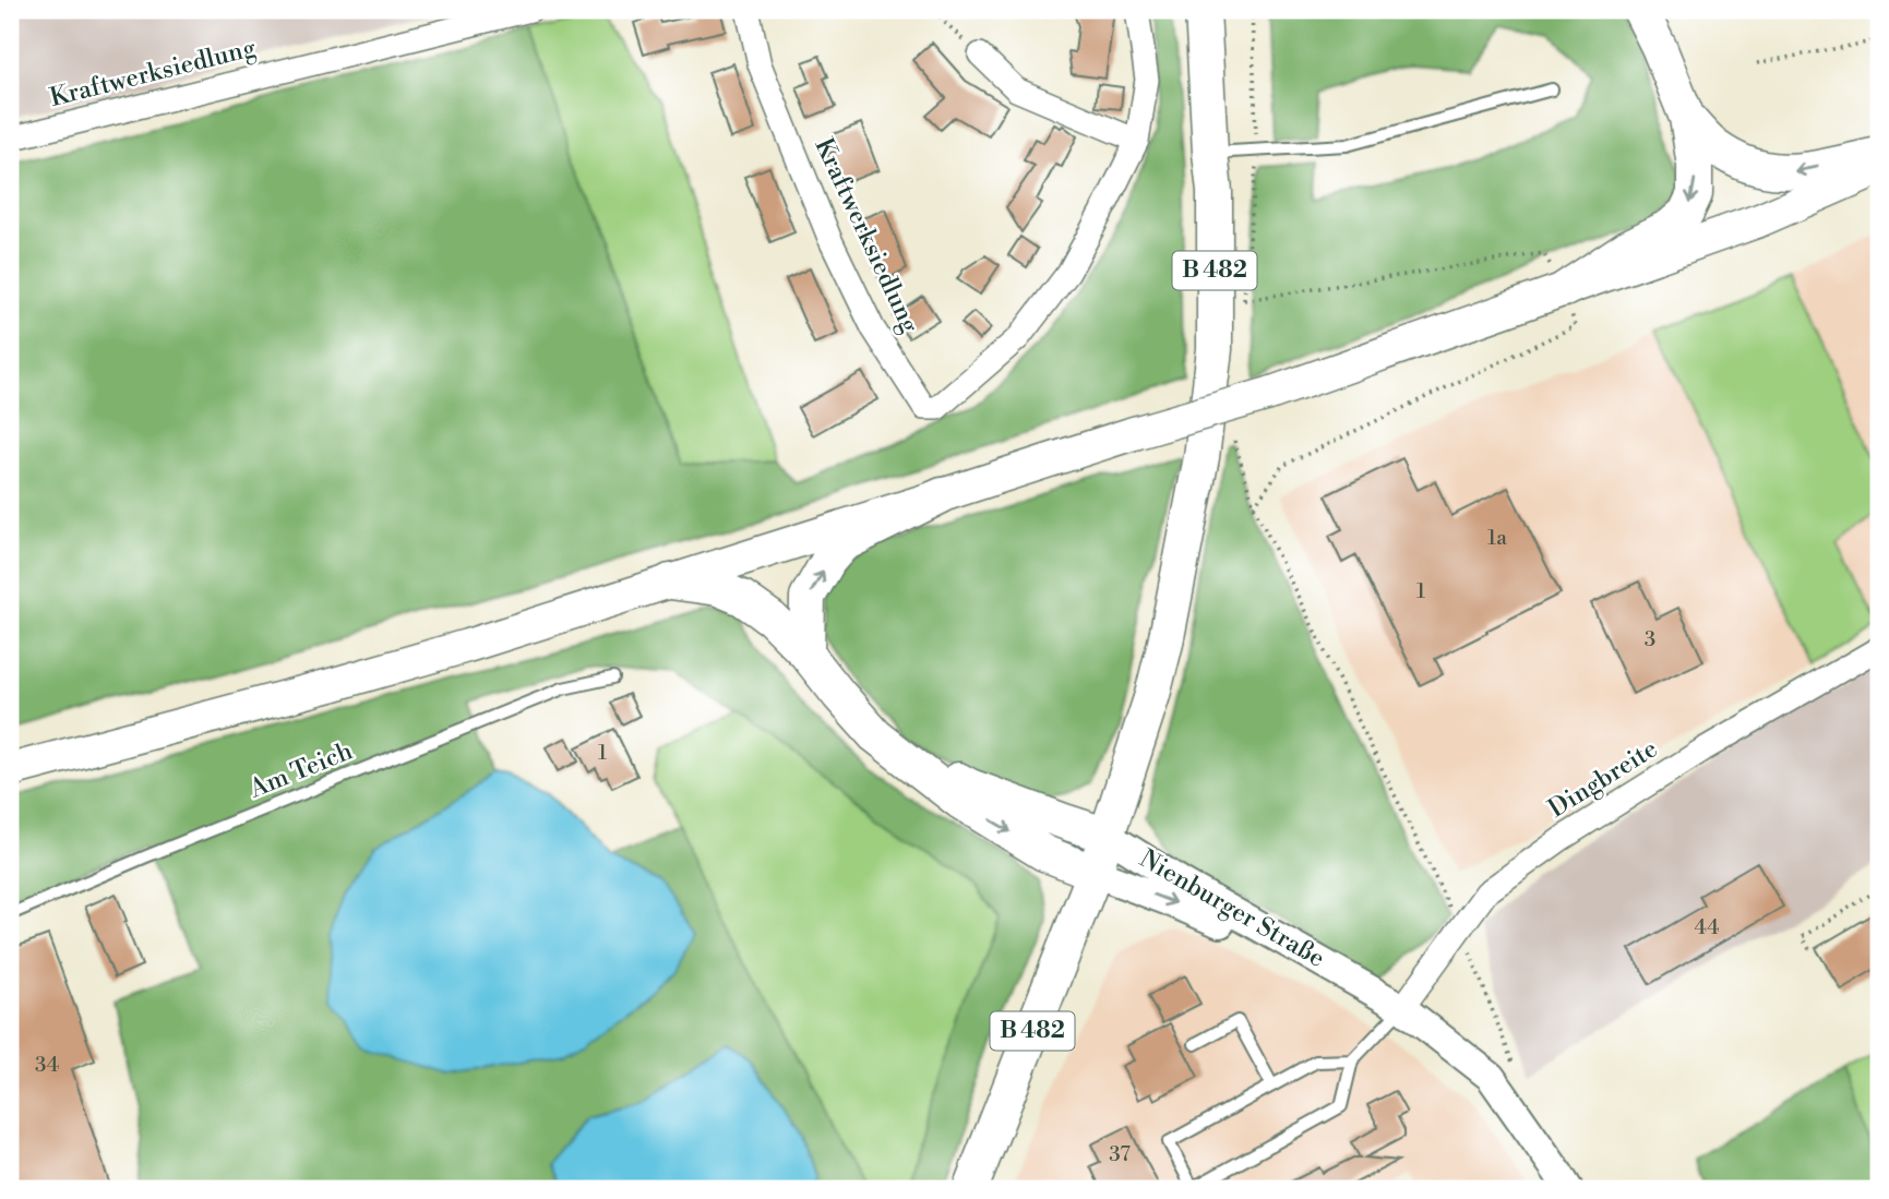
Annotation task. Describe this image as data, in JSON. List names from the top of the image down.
{
  "streets": {
    "main road": ["B 482"],
    "street": ["Kraftwerksiedlung", "Dingbreite", "Nienburger Straße"],
    "lane": ["Am Teich"]
  },
  "crossings": [
    ["B 482", "Nienburger Straße"],
    ["Dingbreite", "Nienburger Straße"]
  ],
  "house_numbers": [
    "1a",
    "1",
    "3",
    "1",
    "44",
    "34",
    "37"
  ]
}
